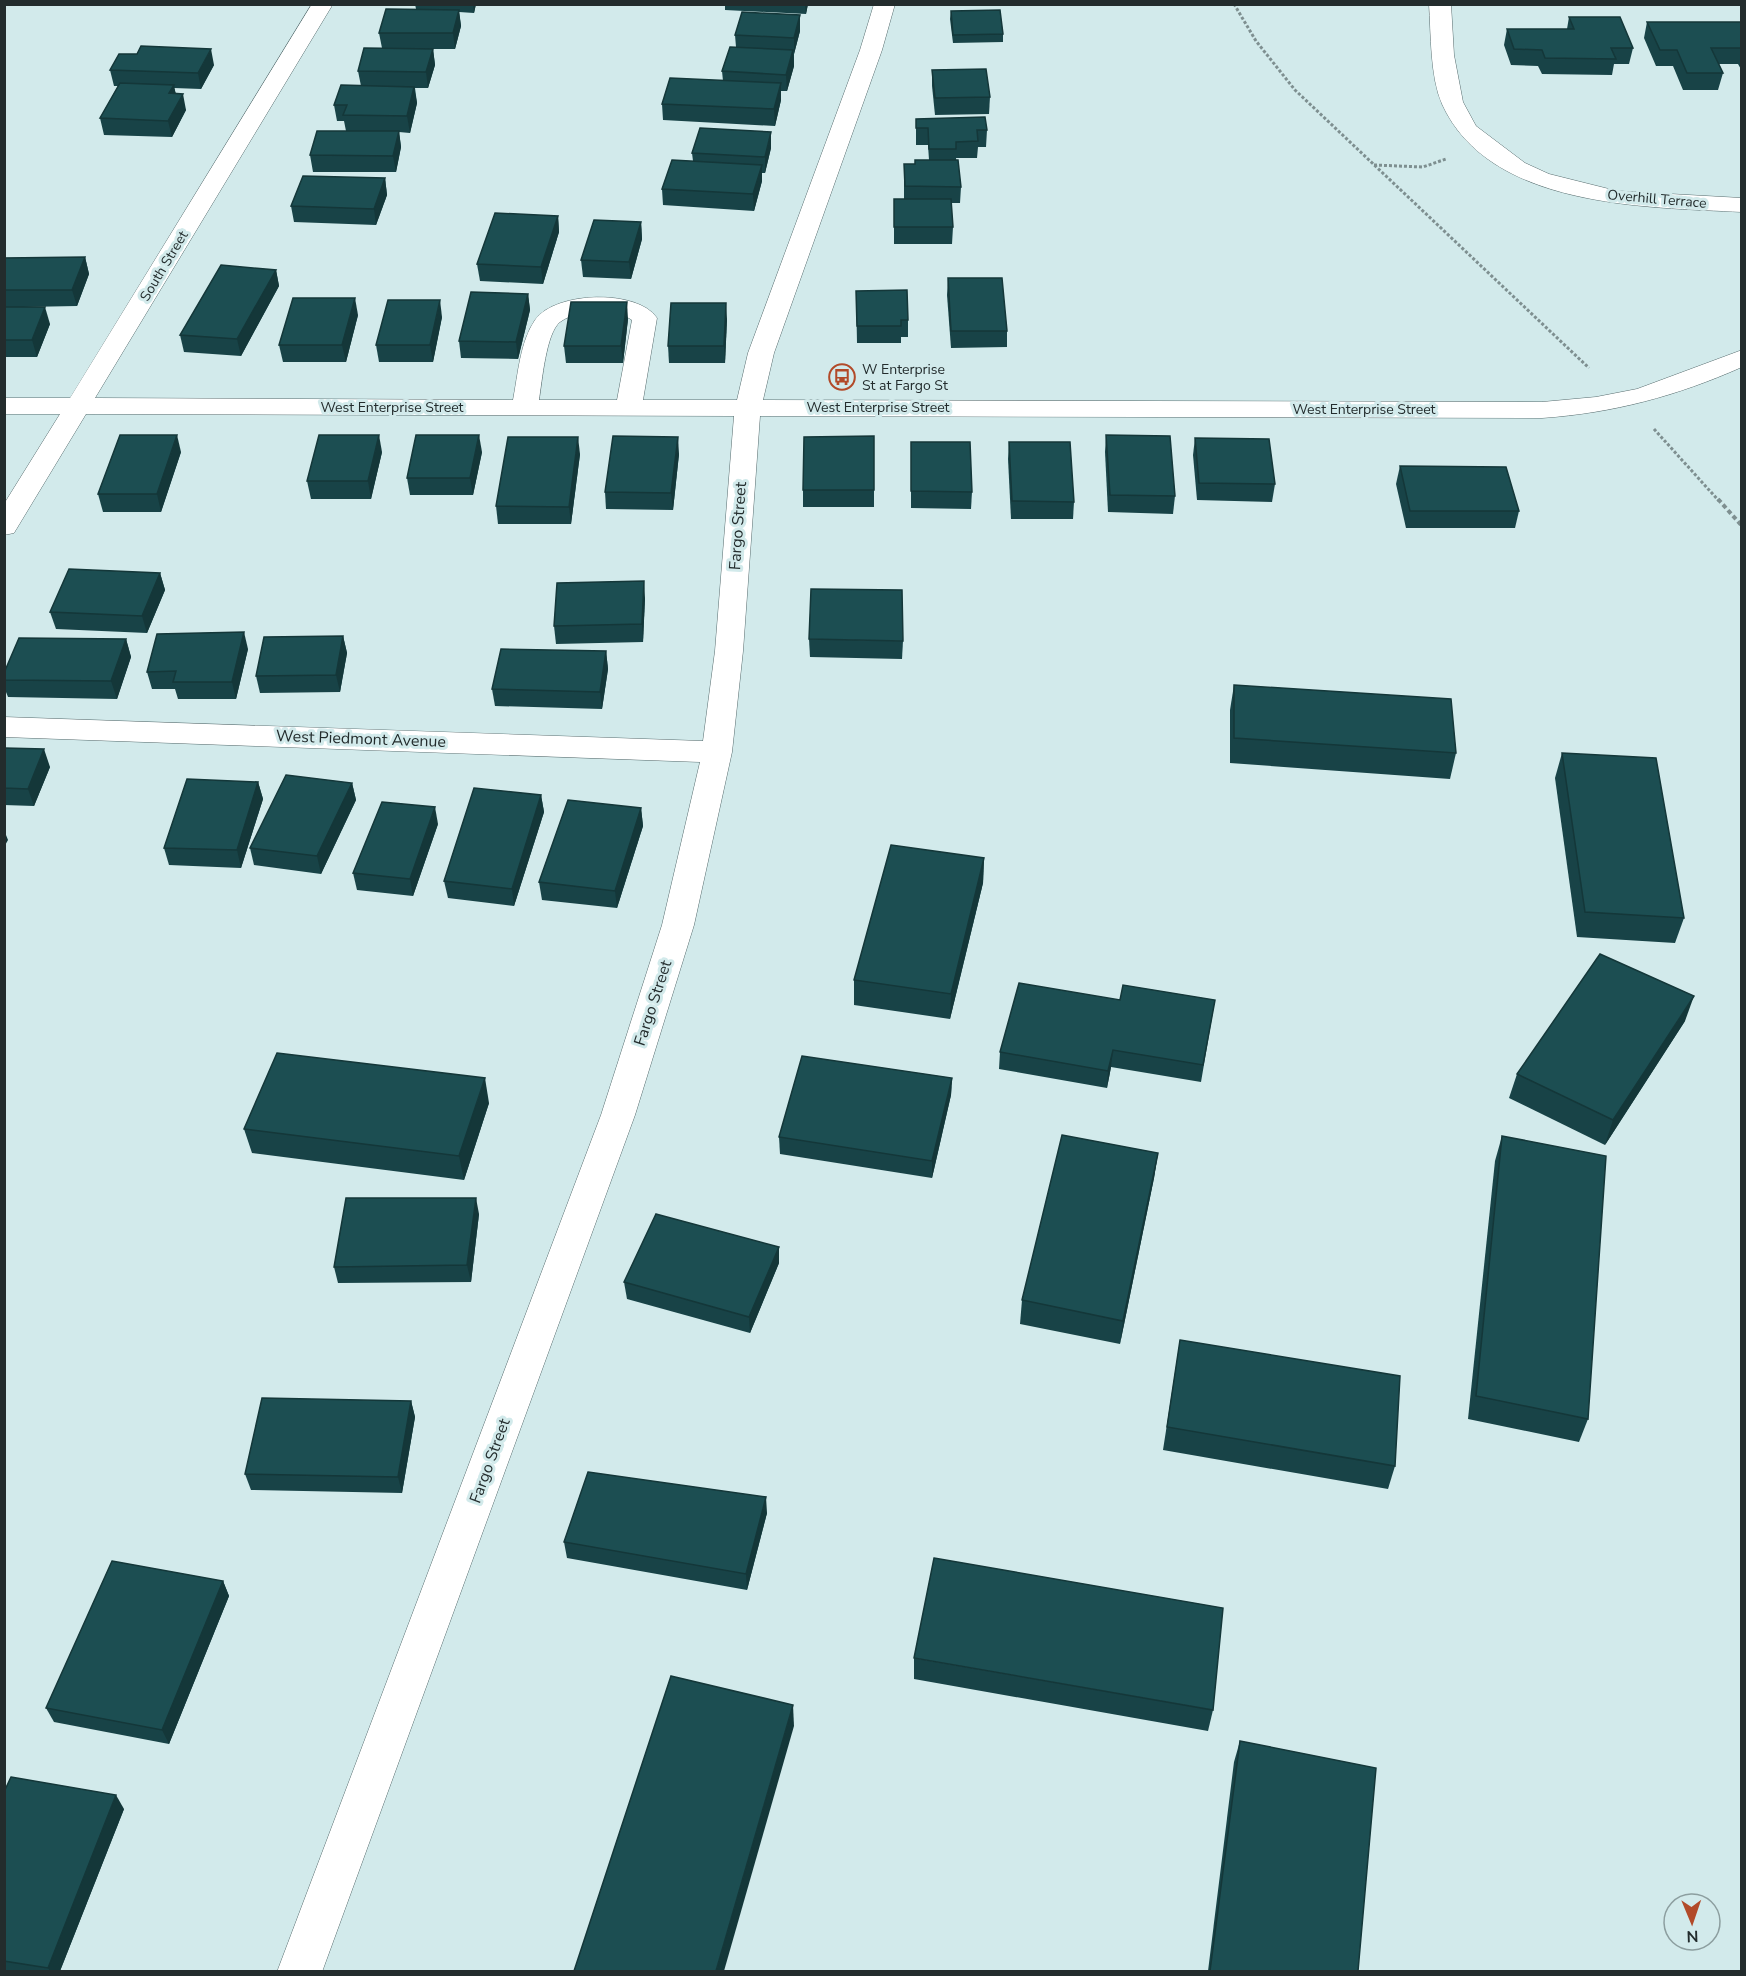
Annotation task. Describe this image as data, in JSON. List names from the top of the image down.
{
  "streets": {
    "street": [
      "Overhill Terrace",
      "South Street",
      "West Enterprise Street",
      "Fargo Street",
      "West Piedmont Avenue"
    ]
  },
  "crossings": [
    ["South Street", "West Enterprise Street"],
    ["West Enterprise Street", "Fargo Street"],
    ["Fargo Street", "West Piedmont Avenue"]
  ],
  "places": {
    "bus stop": ["W Enterprise St at Fargo St"]
  },
  "north": "bottom"
}
